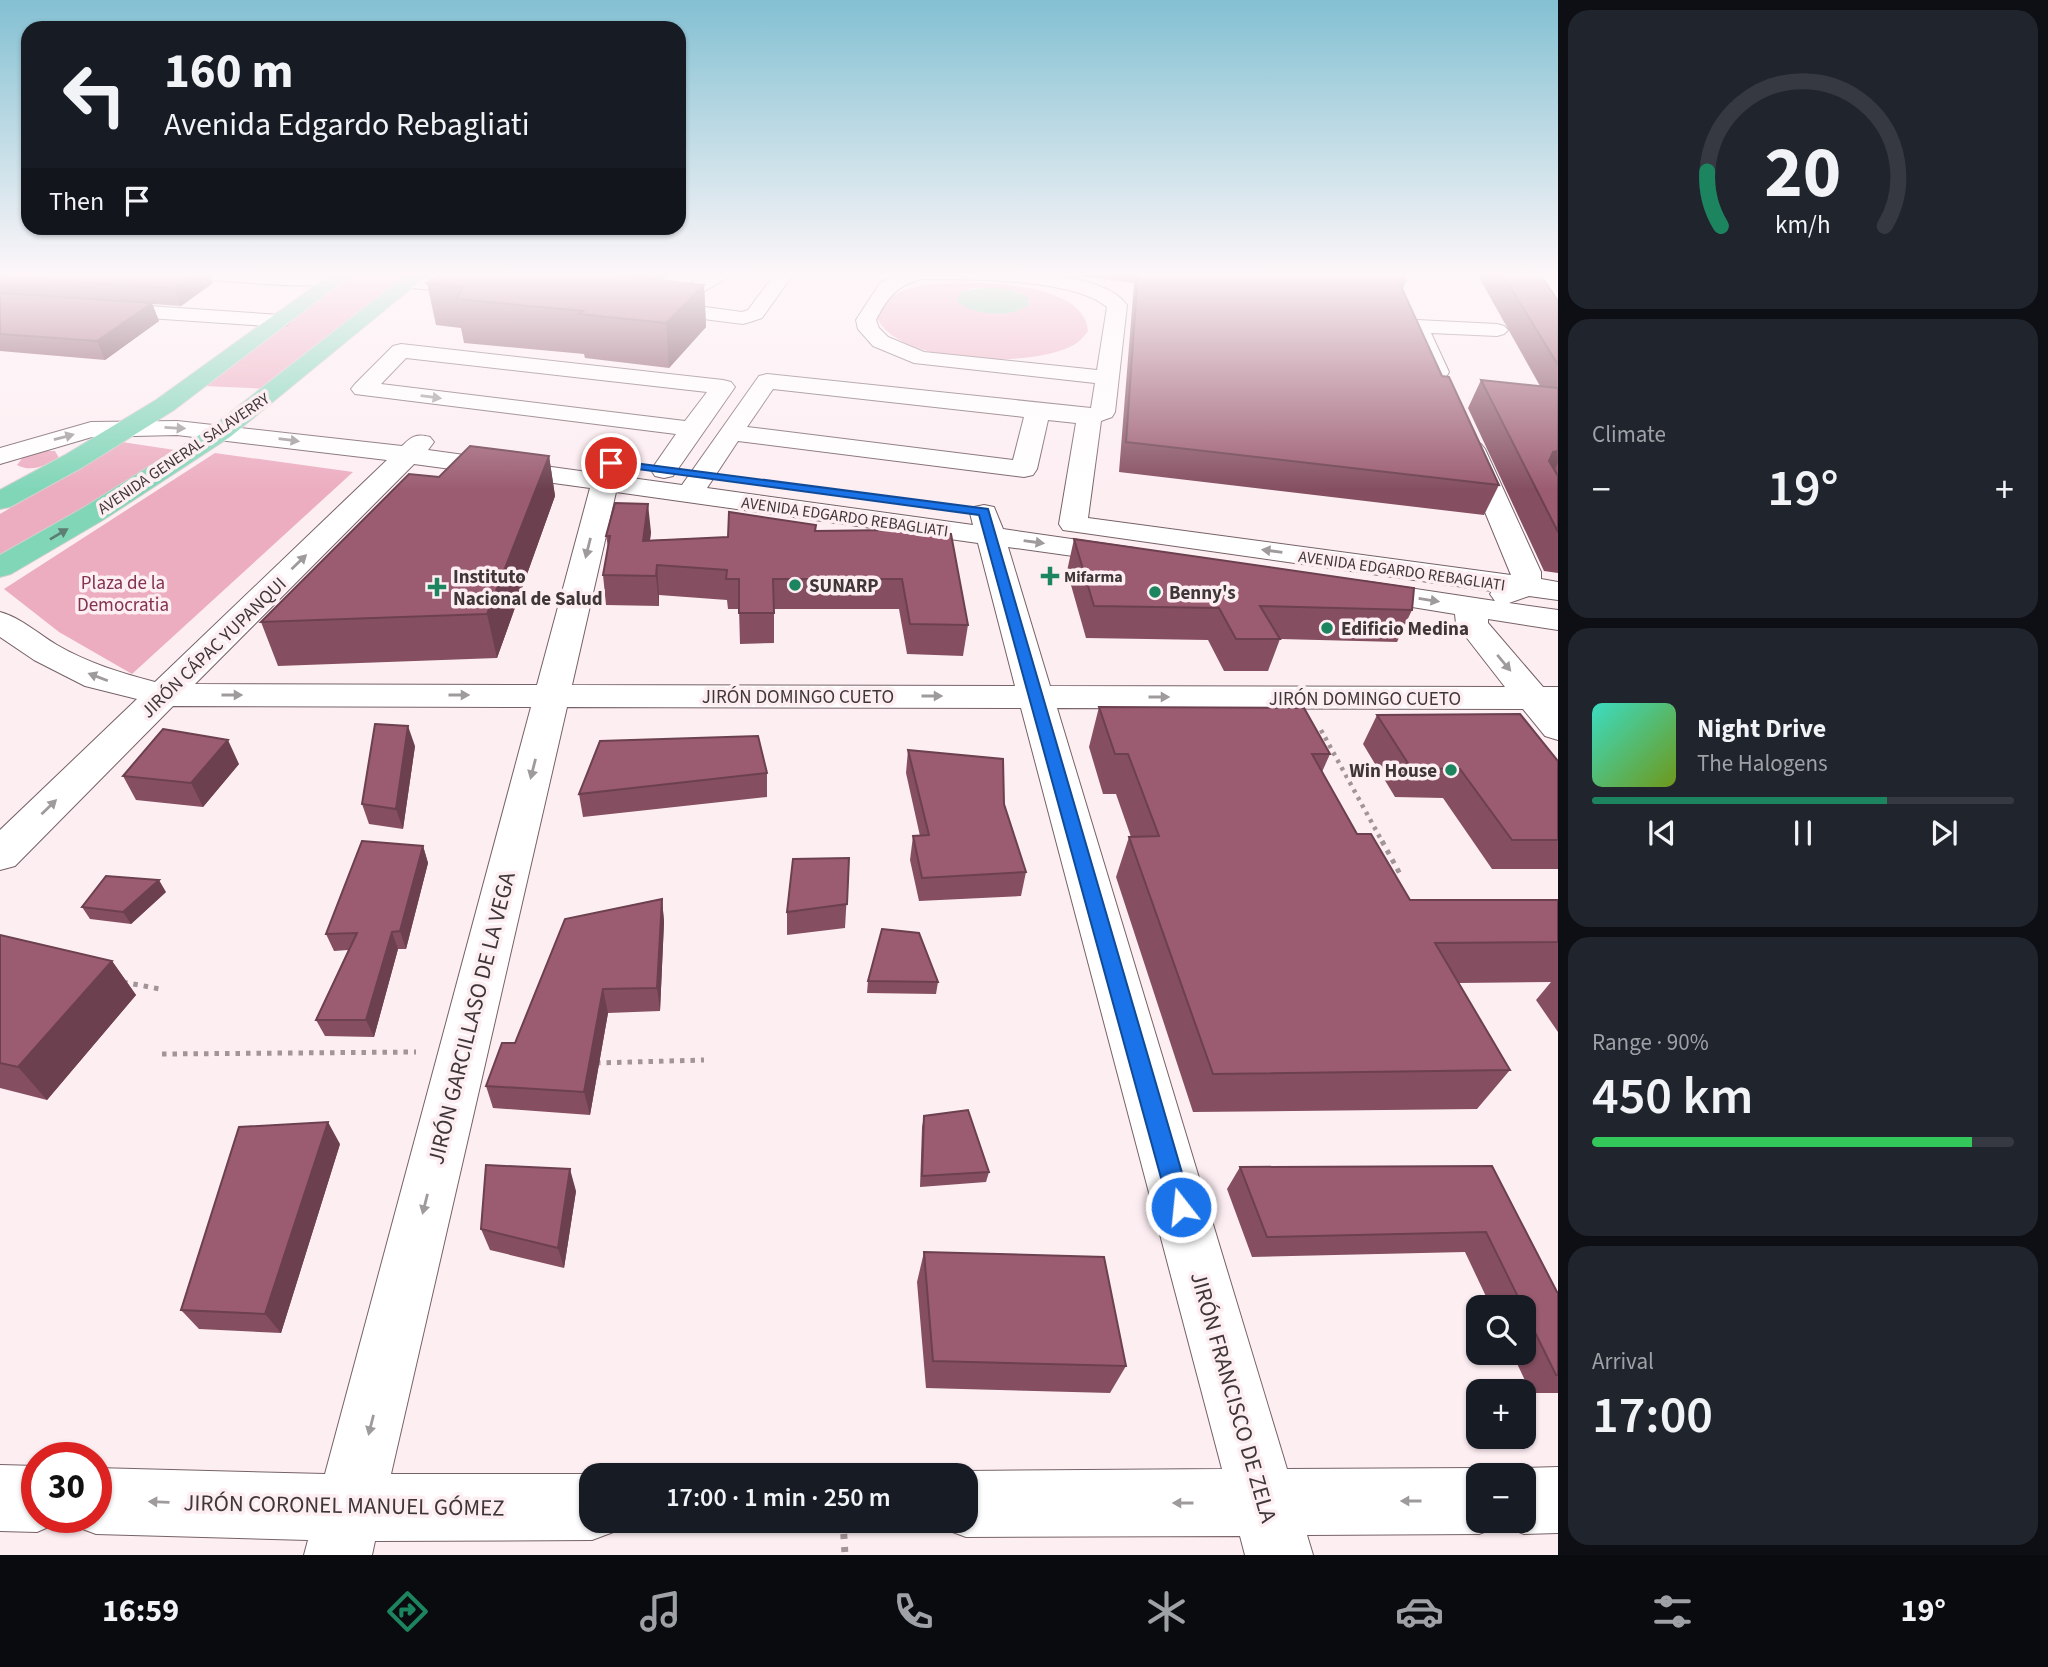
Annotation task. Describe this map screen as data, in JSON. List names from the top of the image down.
{
  "streets": {
    "main road": ["AVENIDA GENERAL SALAVERRY"],
    "street": [
      "AVENIDA EDGARDO REBAGLIATI",
      "JIRÓN CÁPAC YUPANQUI",
      "JIRÓN DOMINGO CUETO",
      "JIRÓN GARCILLASO DE LA VEGA",
      "JIRÓN FRANCISCO DE ZELA",
      "JIRÓN CORONEL MANUEL GÓMEZ"
    ]
  },
  "crossings": [
    ["AVENIDA GENERAL SALAVERRY", "AVENIDA EDGARDO REBAGLIATI"],
    ["AVENIDA EDGARDO REBAGLIATI", "JIRÓN CÁPAC YUPANQUI"],
    ["AVENIDA EDGARDO REBAGLIATI", "JIRÓN GARCILLASO DE LA VEGA"],
    ["AVENIDA EDGARDO REBAGLIATI", "JIRÓN FRANCISCO DE ZELA"],
    ["JIRÓN CÁPAC YUPANQUI", "JIRÓN DOMINGO CUETO"],
    ["JIRÓN DOMINGO CUETO", "JIRÓN GARCILLASO DE LA VEGA"],
    ["JIRÓN DOMINGO CUETO", "JIRÓN FRANCISCO DE ZELA"],
    ["JIRÓN GARCILLASO DE LA VEGA", "JIRÓN CORONEL MANUEL GÓMEZ"]
  ],
  "one_way": ["JIRÓN CÁPAC YUPANQUI", "JIRÓN GARCILLASO DE LA VEGA", "JIRÓN CORONEL MANUEL GÓMEZ"],
  "parks": ["Plaza de la Democratia"],
  "places": {
    "health": ["Mifarma", "Instituto Nacional de Salud"],
    "other": [
      "SUNARP",
      "Benny's",
      "Edificio Medina",
      "Win House"
    ]
  },
  "page": {
    "turn": ["160 m", "Avenida Edgardo Rebagliati"],
    "then": "Then",
    "tile": [
      "Climate",
      ["Range · 90%", "450 km"],
      ["Arrival", "17:00"]
    ],
    "heat": ["−", "19°", "+"],
    "song": ["Night Drive", "The Halogens"],
    "map_buttons": ["+", "−"],
    "limit": "30",
    "trip": "17:00 · 1 min · 250 m",
    "tabs": ["16:59", "19°"],
    "gauge": ["20", "km/h"]
  }
}
